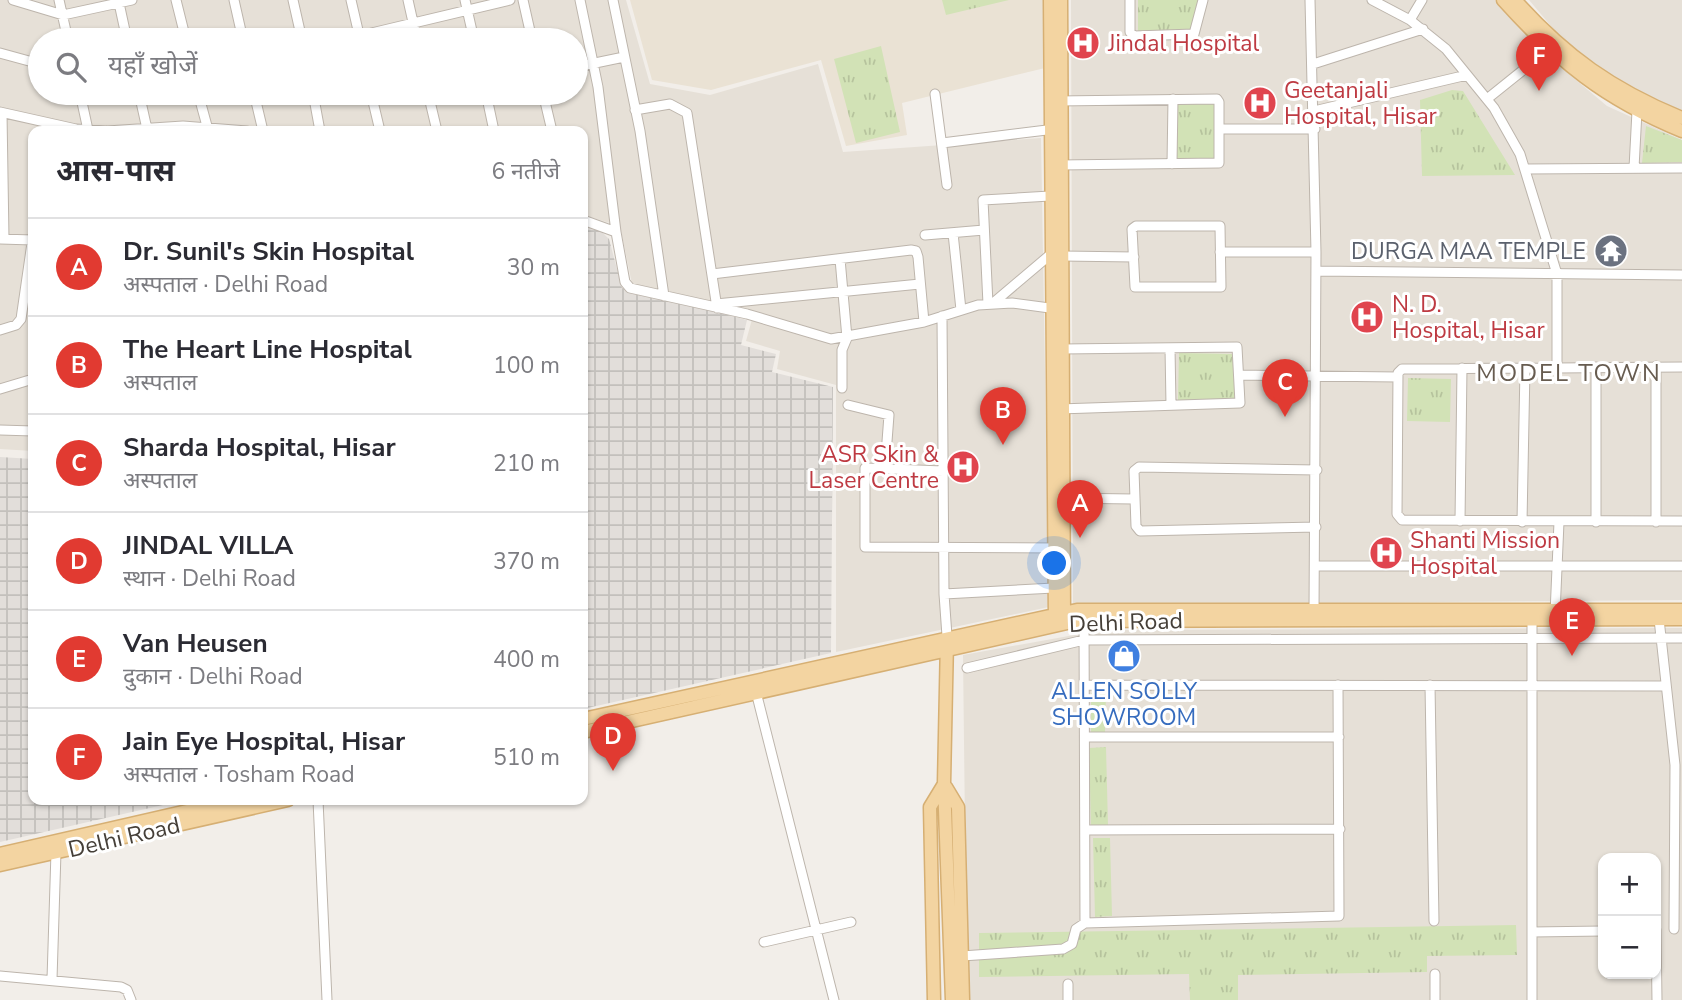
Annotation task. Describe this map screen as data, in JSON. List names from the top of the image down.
{
  "streets": {
    "main road": ["Delhi Road"]
  },
  "districts": ["MODEL TOWN"],
  "places": {
    "hospital": [
      "Jindal Hospital",
      "Geetanjali Hospital, Hisar",
      "N. D. Hospital, Hisar",
      "ASR Skin & Laser Centre",
      "Shanti Mission Hospital"
    ],
    "temple": ["DURGA MAA TEMPLE"],
    "shop": ["ALLEN SOLLY SHOWROOM"]
  },
  "page": {
    "search": "यहाँ खोजें",
    "pins": [
      "F",
      "C",
      "B",
      "A",
      "E",
      "D"
    ],
    "heading": ["आस-पास", "6 नतीजे"],
    "list": [
      {
        "mark": "A",
        "name": "Dr. Sunil's Skin Hospital",
        "note": "अस्पताल · Delhi Road",
        "value": "30 m"
      },
      {
        "mark": "B",
        "name": "The Heart Line Hospital",
        "note": "अस्पताल",
        "value": "100 m"
      },
      {
        "mark": "C",
        "name": "Sharda Hospital, Hisar",
        "note": "अस्पताल",
        "value": "210 m"
      },
      {
        "mark": "D",
        "name": "JINDAL VILLA",
        "note": "स्थान · Delhi Road",
        "value": "370 m"
      },
      {
        "mark": "E",
        "name": "Van Heusen",
        "note": "दुकान · Delhi Road",
        "value": "400 m"
      },
      {
        "mark": "F",
        "name": "Jain Eye Hospital, Hisar",
        "note": "अस्पताल · Tosham Road",
        "value": "510 m"
      }
    ],
    "map_buttons": ["+", "−"]
  }
}
